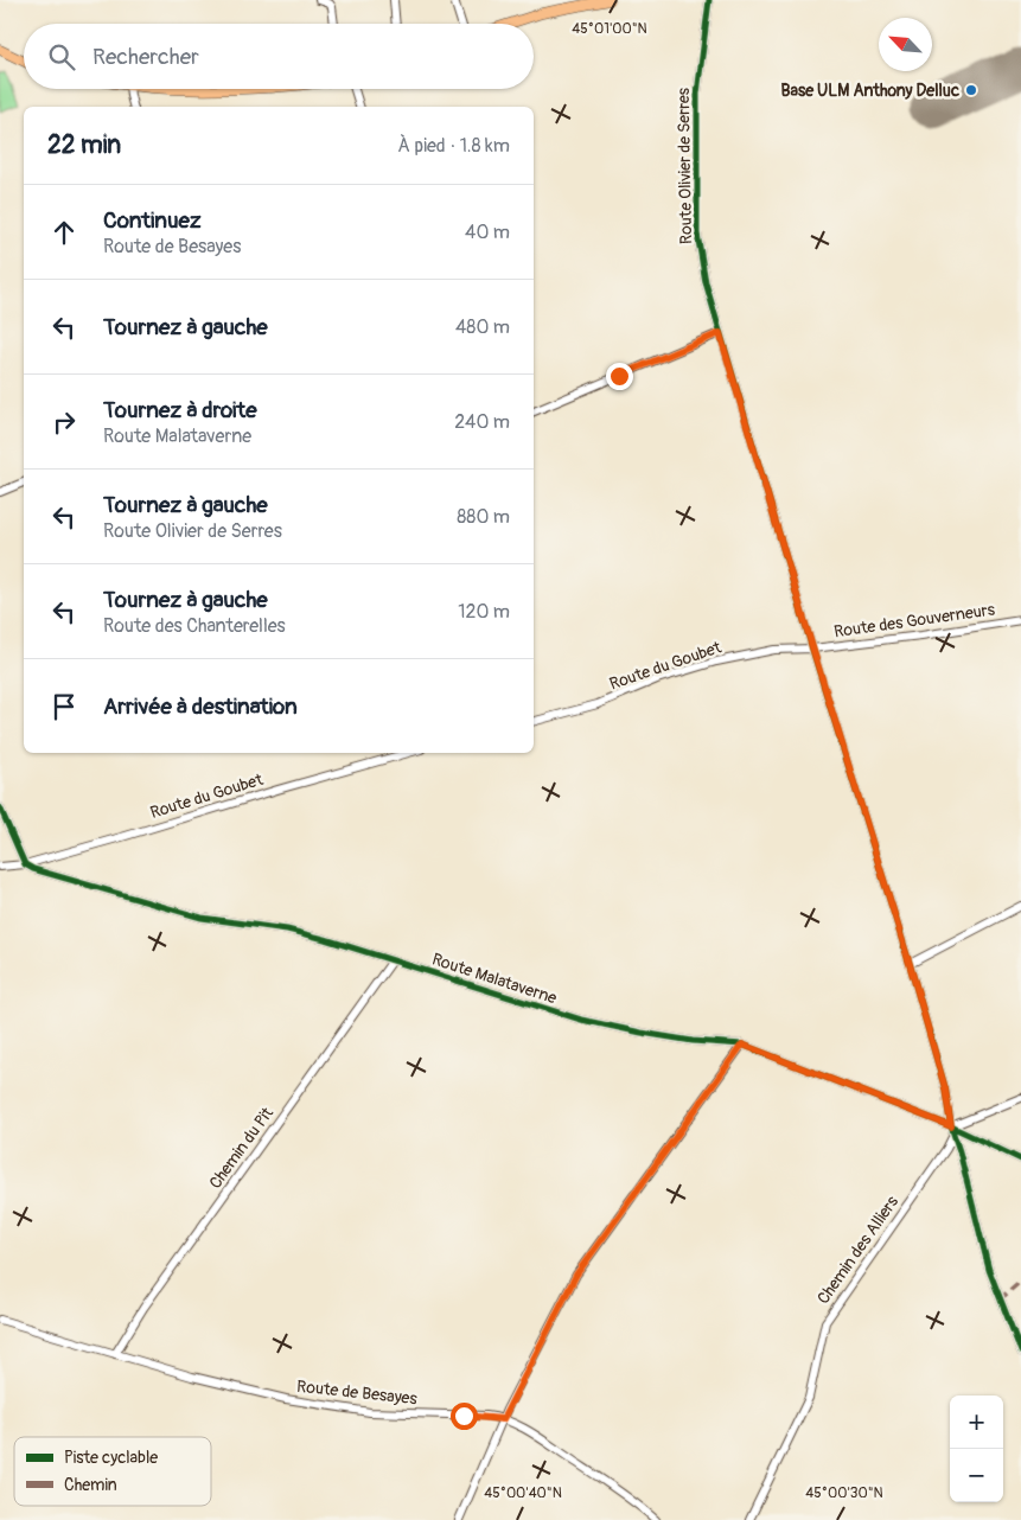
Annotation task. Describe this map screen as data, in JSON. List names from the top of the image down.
{
  "streets": {
    "street": [
      "Route Olivier de Serres",
      "Route des Gouverneurs",
      "Route du Goubet",
      "Route Malataverne",
      "Chemin du Pit",
      "Chemin des Alliers",
      "Route de Besayes"
    ]
  },
  "crossings": [
    ["Route Olivier de Serres", "Route des Gouverneurs"],
    ["Route Olivier de Serres", "Route du Goubet"],
    ["Route Olivier de Serres", "Route Malataverne"],
    ["Route Olivier de Serres", "Chemin des Alliers"],
    ["Route des Gouverneurs", "Route du Goubet"],
    ["Route du Goubet", "Route Malataverne"],
    ["Route Malataverne", "Chemin du Pit"],
    ["Route Malataverne", "Chemin des Alliers"],
    ["Chemin du Pit", "Route de Besayes"]
  ],
  "places": ["Base ULM Anthony Delluc"],
  "legend": ["Piste cyclable", "Chemin"],
  "north": "top left",
  "page": {
    "search": "Rechercher",
    "heading": ["22 min", "À pied · 1.8 km"],
    "list": [
      ["Continuez", "Route de Besayes", "40 m"],
      ["Tournez à gauche", "480 m"],
      ["Tournez à droite", "Route Malataverne", "240 m"],
      ["Tournez à gauche", "Route Olivier de Serres", "880 m"],
      ["Tournez à gauche", "Route des Chanterelles", "120 m"],
      "Arrivée à destination"
    ],
    "map_buttons": ["+", "−"]
  },
  "coordinates": ["45°01'00\"N", "45°00'40\"N", "45°00'30\"N"]
}
